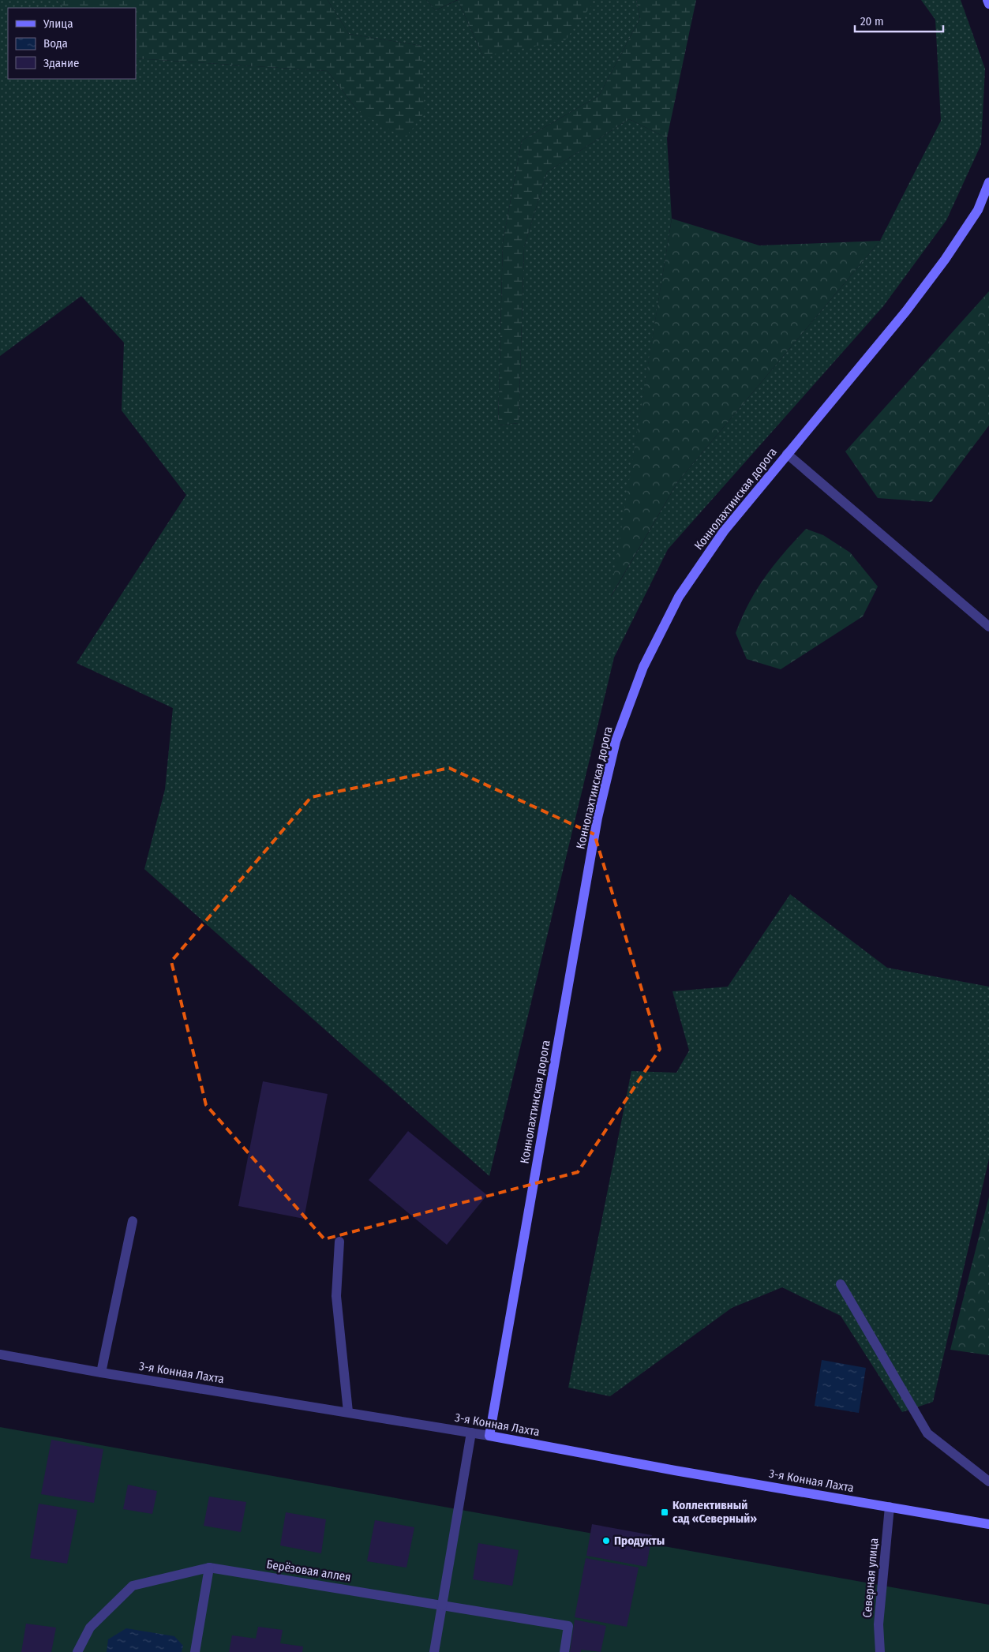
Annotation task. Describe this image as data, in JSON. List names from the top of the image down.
{
  "streets": {
    "main road": ["Коннолахтинская дорога", "3-я Конная Лахта"],
    "street": ["Берёзовая аллея", "Северная улица"]
  },
  "crossings": [
    ["Коннолахтинская дорога", "3-я Конная Лахта"],
    ["3-я Конная Лахта", "Северная улица"]
  ],
  "places": {
    "transit": ["Коллективный сад «Северный»"],
    "other": ["Продукты"]
  },
  "legend": ["Улица", "Вода", "Здание"],
  "scale_bar": "20 m"
}
